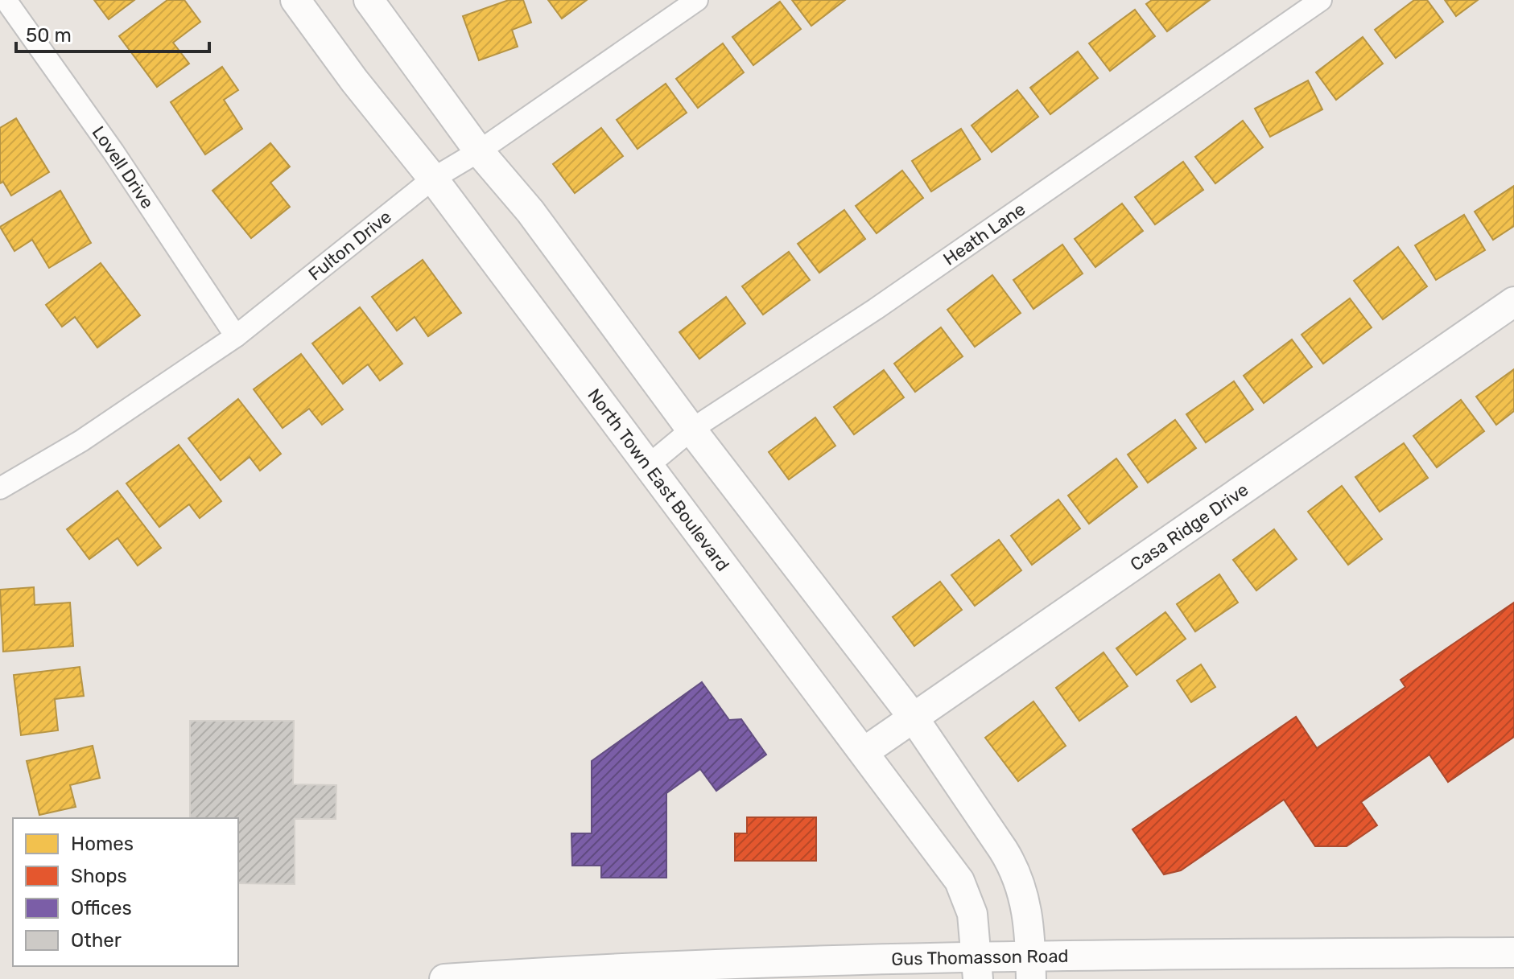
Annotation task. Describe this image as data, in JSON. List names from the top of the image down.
{
  "streets": {
    "main road": ["North Town East Boulevard", "Casa Ridge Drive", "Gus Thomasson Road"],
    "street": ["Lovell Drive", "Heath Lane", "Fulton Drive"]
  },
  "crossings": [
    ["Lovell Drive", "Fulton Drive"],
    ["Heath Lane", "North Town East Boulevard"],
    ["Fulton Drive", "North Town East Boulevard"],
    ["North Town East Boulevard", "Casa Ridge Drive"],
    ["North Town East Boulevard", "Gus Thomasson Road"]
  ],
  "legend": [
    "Homes",
    "Shops",
    "Offices",
    "Other"
  ],
  "scale_bar": "50 m"
}
